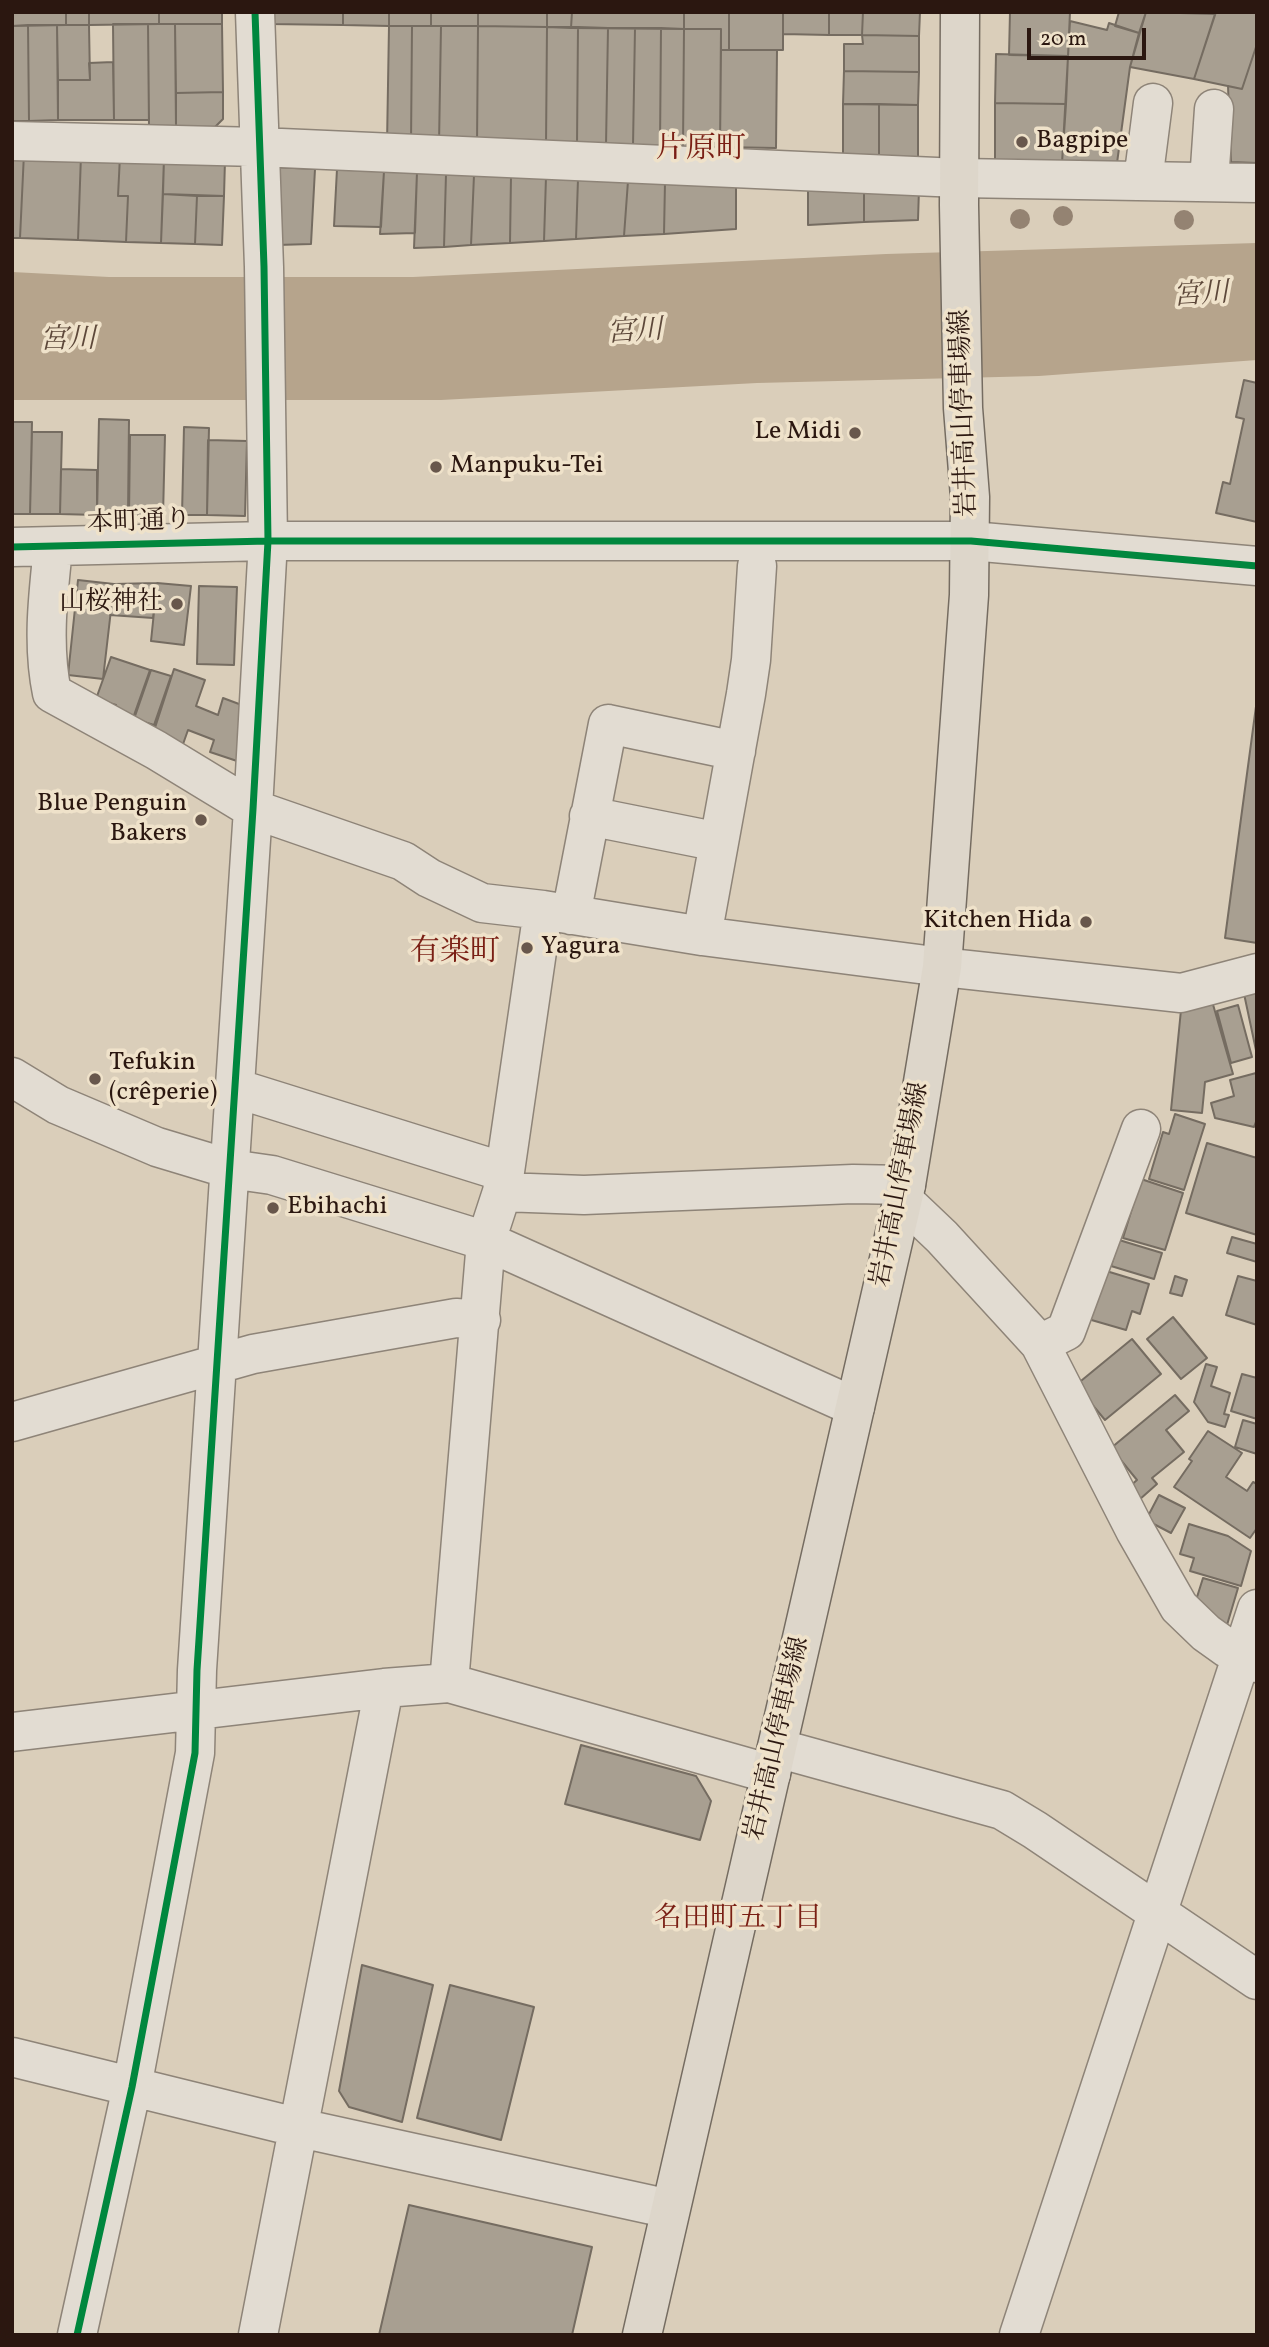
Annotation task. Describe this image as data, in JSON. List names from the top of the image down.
{
  "streets": {
    "main road": ["岩井高山停車場線"],
    "street": ["本町通り"]
  },
  "crossings": [
    ["岩井高山停車場線", "本町通り"]
  ],
  "districts": ["片原町", "有楽町", "名田町五丁目"],
  "water": ["宮川"],
  "places": [
    "Bagpipe",
    "Le Midi",
    "Manpuku-Tei",
    "山桜神社",
    "Blue Penguin Bakers",
    "Kitchen Hida",
    "Yagura",
    "Tefukin (crêperie)",
    "Ebihachi"
  ],
  "scale_bar": "20 m"
}
